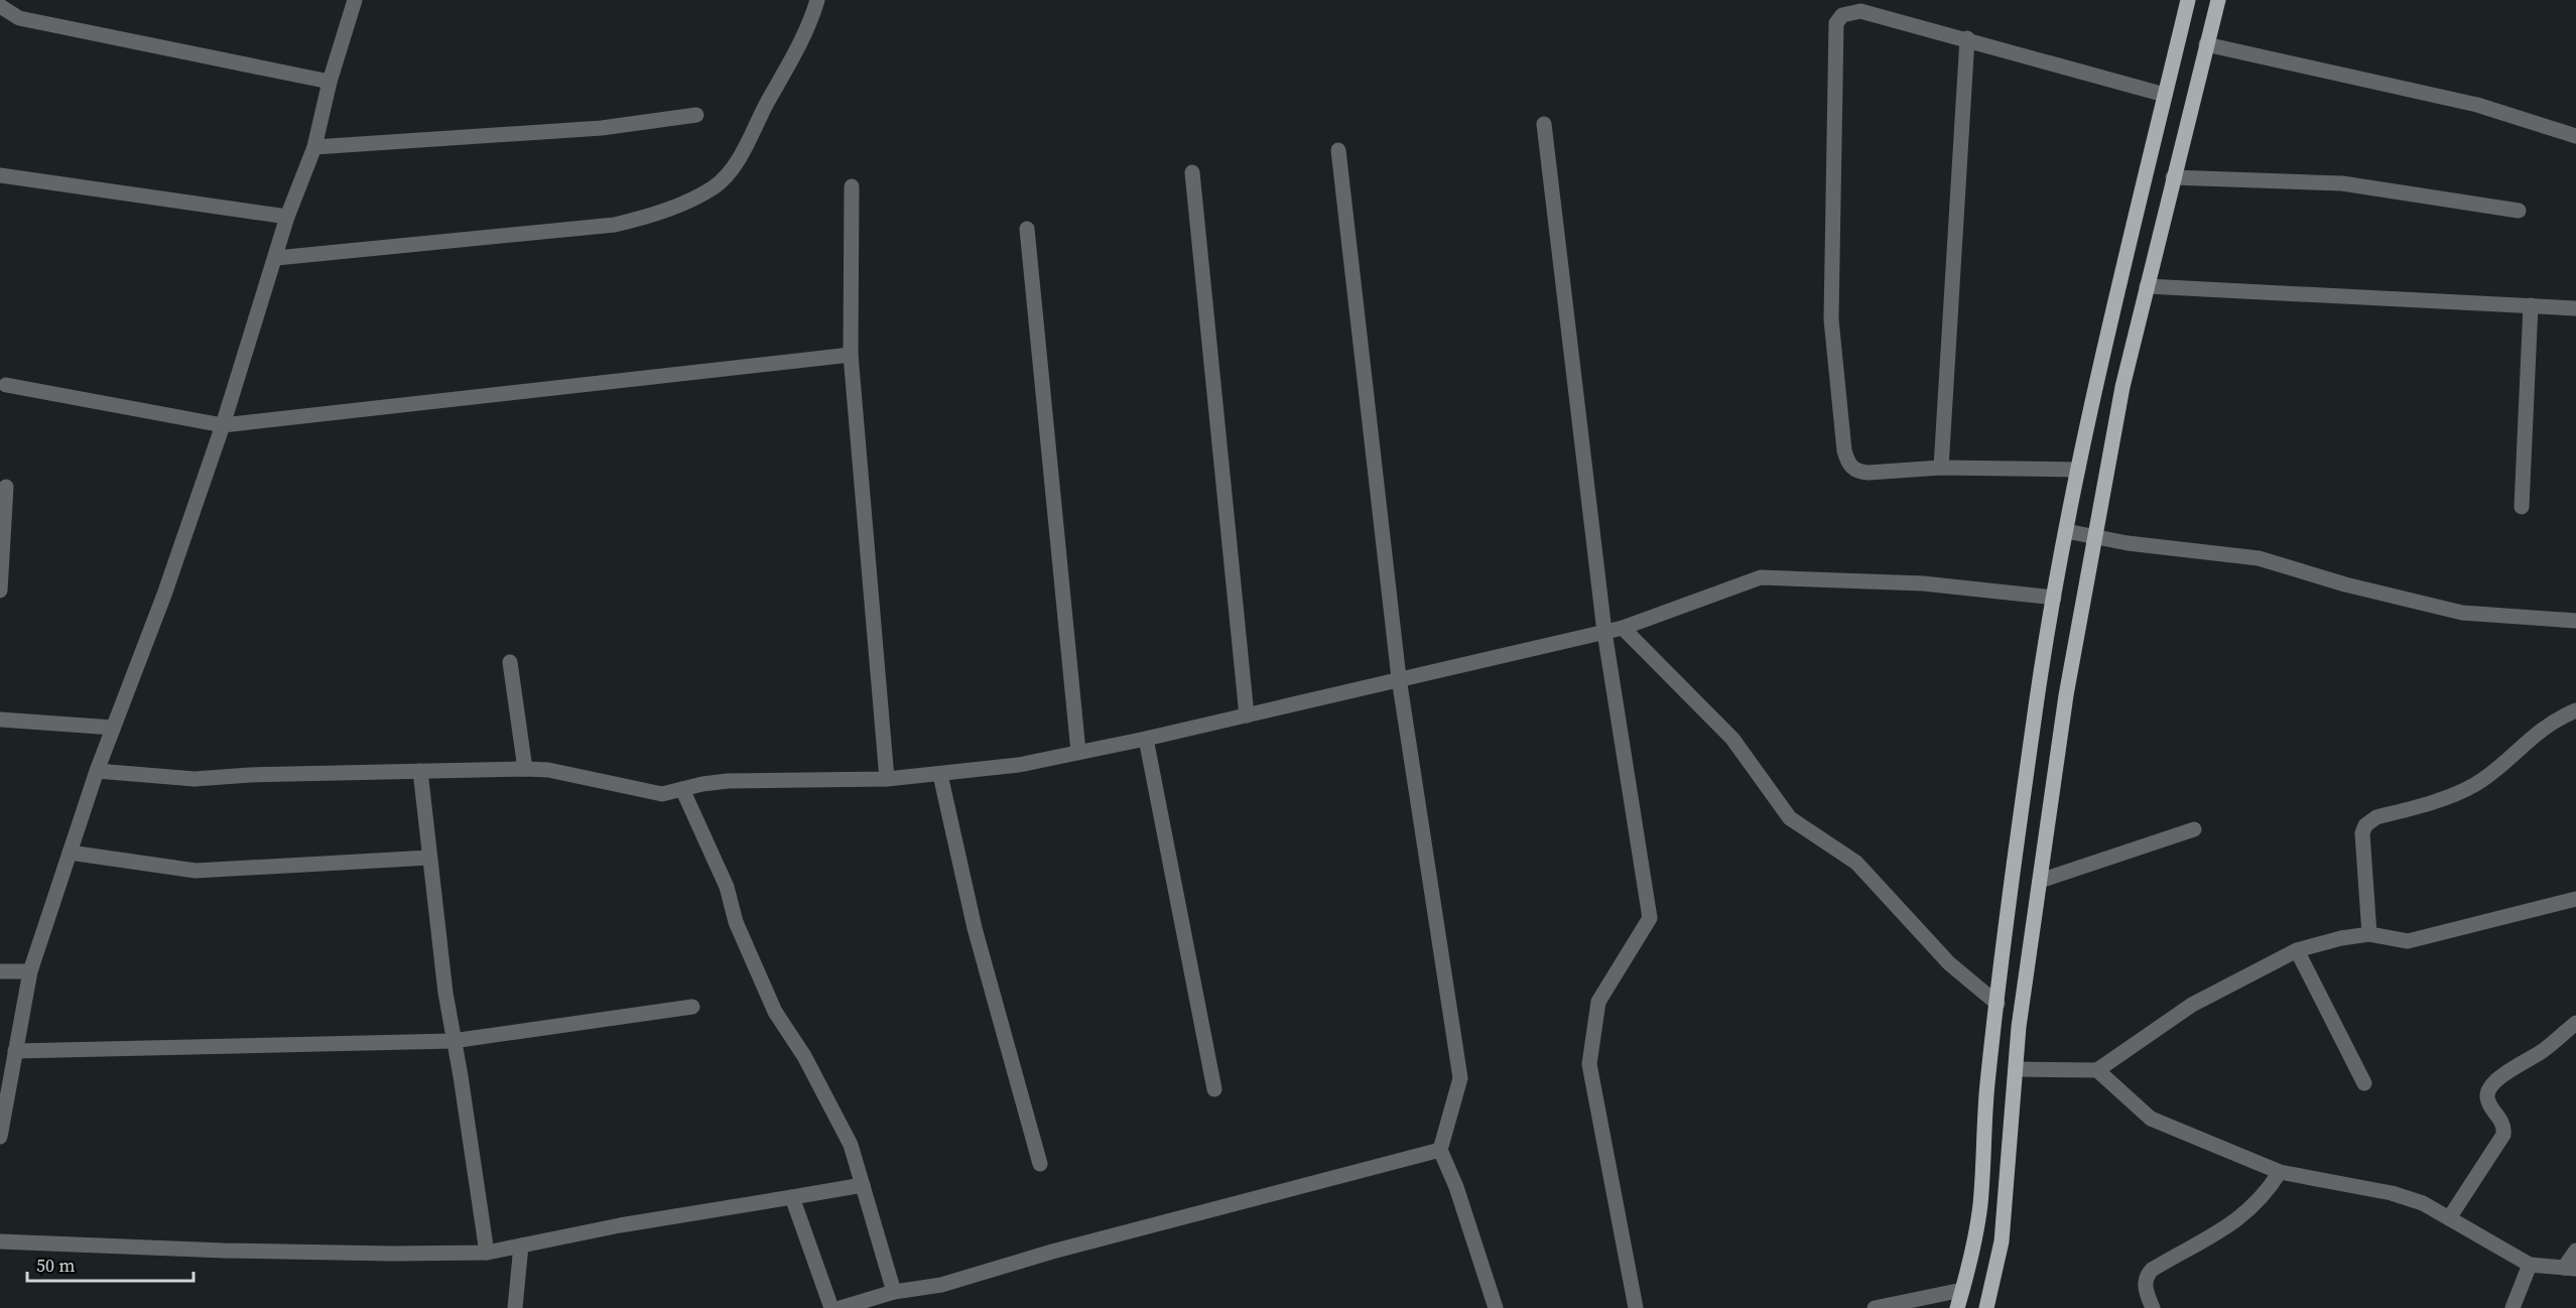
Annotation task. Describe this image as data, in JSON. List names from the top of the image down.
{
  "scale_bar": "50 m"
}
